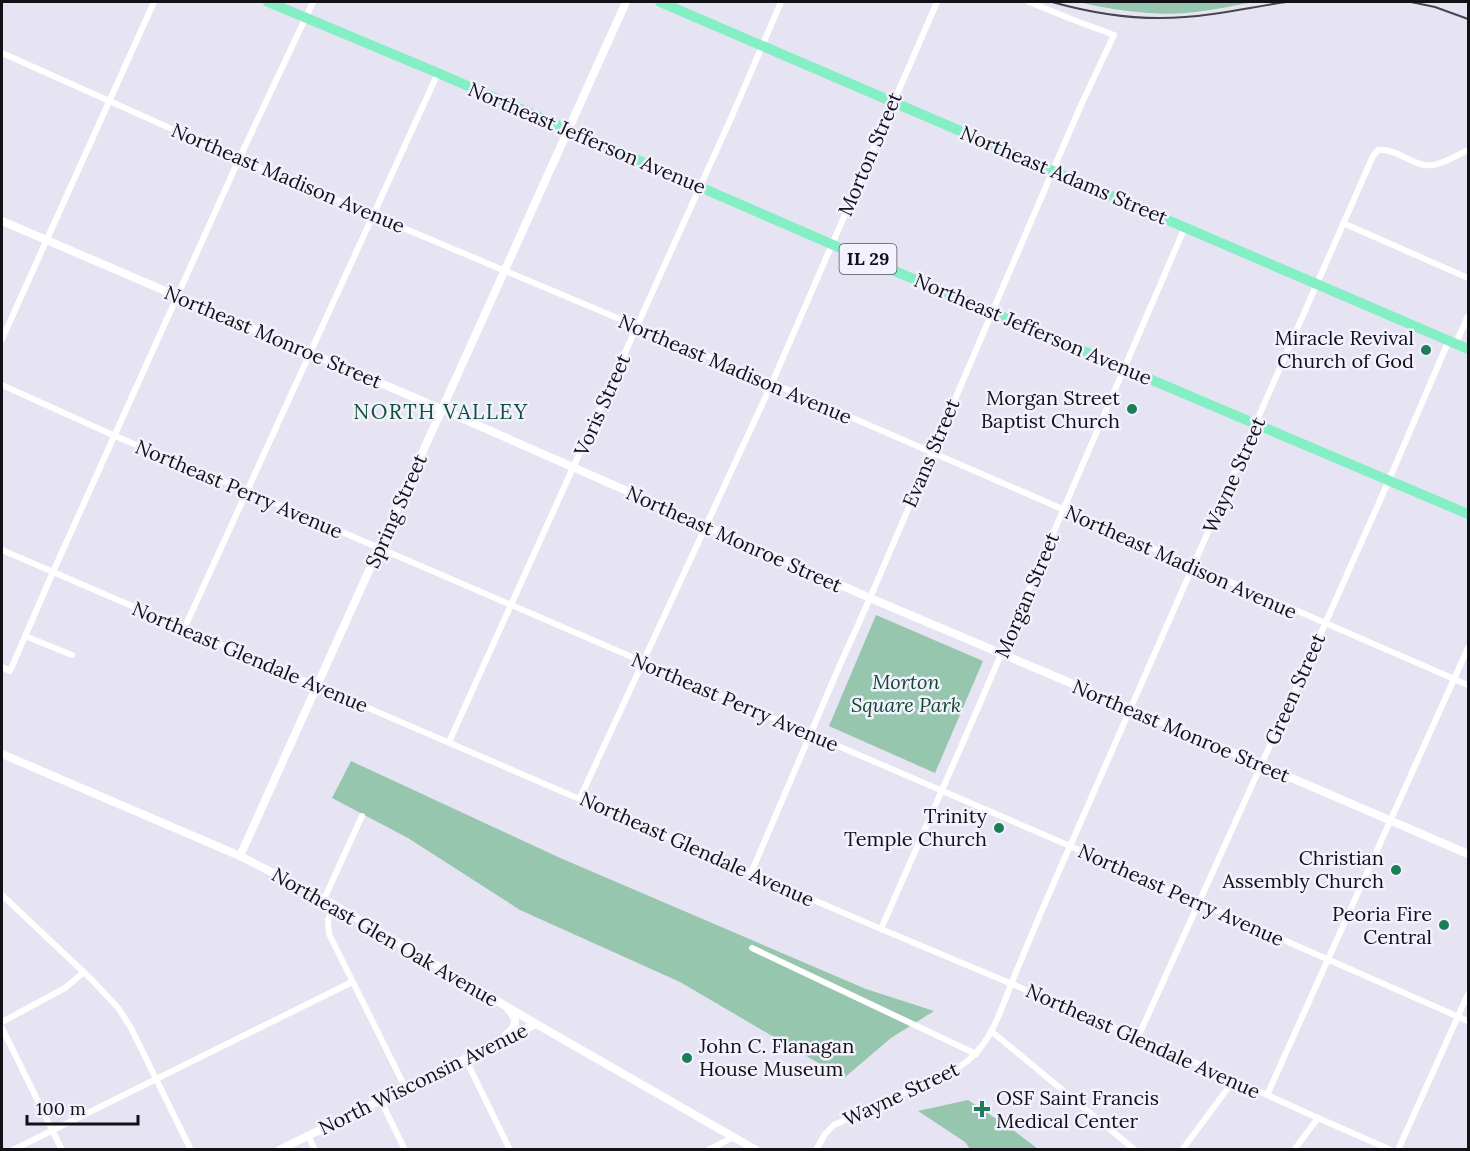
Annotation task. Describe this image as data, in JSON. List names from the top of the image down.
{
  "streets": {
    "main road": ["Northeast Jefferson Avenue", "Northeast Adams Street", "IL 29"],
    "street": [
      "Morton Street",
      "Northeast Madison Avenue",
      "Northeast Monroe Street",
      "Voris Street",
      "Evans Street",
      "Wayne Street",
      "Northeast Perry Avenue",
      "Spring Street",
      "Morgan Street",
      "Northeast Glendale Avenue",
      "Green Street",
      "Northeast Glen Oak Avenue",
      "North Wisconsin Avenue"
    ]
  },
  "crossings": [
    ["Northeast Jefferson Avenue", "Morton Street"],
    ["Northeast Jefferson Avenue", "Voris Street"],
    ["Northeast Jefferson Avenue", "Evans Street"],
    ["Northeast Jefferson Avenue", "Wayne Street"],
    ["Northeast Jefferson Avenue", "Spring Street"],
    ["Northeast Jefferson Avenue", "Morgan Street"],
    ["Northeast Jefferson Avenue", "Green Street"],
    ["Morton Street", "Northeast Adams Street"],
    ["Morton Street", "Northeast Madison Avenue"],
    ["Morton Street", "Northeast Monroe Street"],
    ["Morton Street", "Northeast Perry Avenue"],
    ["Morton Street", "Northeast Glendale Avenue"],
    ["Northeast Adams Street", "Voris Street"],
    ["Northeast Adams Street", "Evans Street"],
    ["Northeast Adams Street", "Wayne Street"],
    ["Northeast Adams Street", "Morgan Street"],
    ["Northeast Adams Street", "Green Street"],
    ["Northeast Madison Avenue", "Voris Street"],
    ["Northeast Madison Avenue", "Evans Street"],
    ["Northeast Madison Avenue", "Wayne Street"],
    ["Northeast Madison Avenue", "Spring Street"],
    ["Northeast Madison Avenue", "Morgan Street"],
    ["Northeast Madison Avenue", "Green Street"],
    ["Northeast Monroe Street", "Voris Street"],
    ["Northeast Monroe Street", "Evans Street"],
    ["Northeast Monroe Street", "Wayne Street"],
    ["Northeast Monroe Street", "Spring Street"],
    ["Northeast Monroe Street", "Morgan Street"],
    ["Northeast Monroe Street", "Green Street"],
    ["Voris Street", "Northeast Perry Avenue"],
    ["Voris Street", "Northeast Glendale Avenue"],
    ["Evans Street", "Northeast Perry Avenue"],
    ["Evans Street", "Northeast Glendale Avenue"],
    ["Wayne Street", "Northeast Perry Avenue"],
    ["Wayne Street", "Northeast Glendale Avenue"],
    ["Northeast Perry Avenue", "Spring Street"],
    ["Northeast Perry Avenue", "Morgan Street"],
    ["Northeast Perry Avenue", "Green Street"],
    ["Spring Street", "Northeast Glendale Avenue"],
    ["Spring Street", "Northeast Glen Oak Avenue"],
    ["Morgan Street", "Northeast Glendale Avenue"],
    ["Northeast Glendale Avenue", "Green Street"],
    ["Northeast Glen Oak Avenue", "North Wisconsin Avenue"]
  ],
  "districts": ["NORTH VALLEY"],
  "parks": ["Morton Square Park"],
  "places": {
    "other": [
      "Miracle Revival Church of God",
      "Morgan Street Baptist Church",
      "Trinity Temple Church",
      "Christian Assembly Church",
      "Peoria Fire Central",
      "John C. Flanagan House Museum"
    ],
    "health": ["OSF Saint Francis Medical Center"]
  },
  "scale_bar": "100 m"
}
